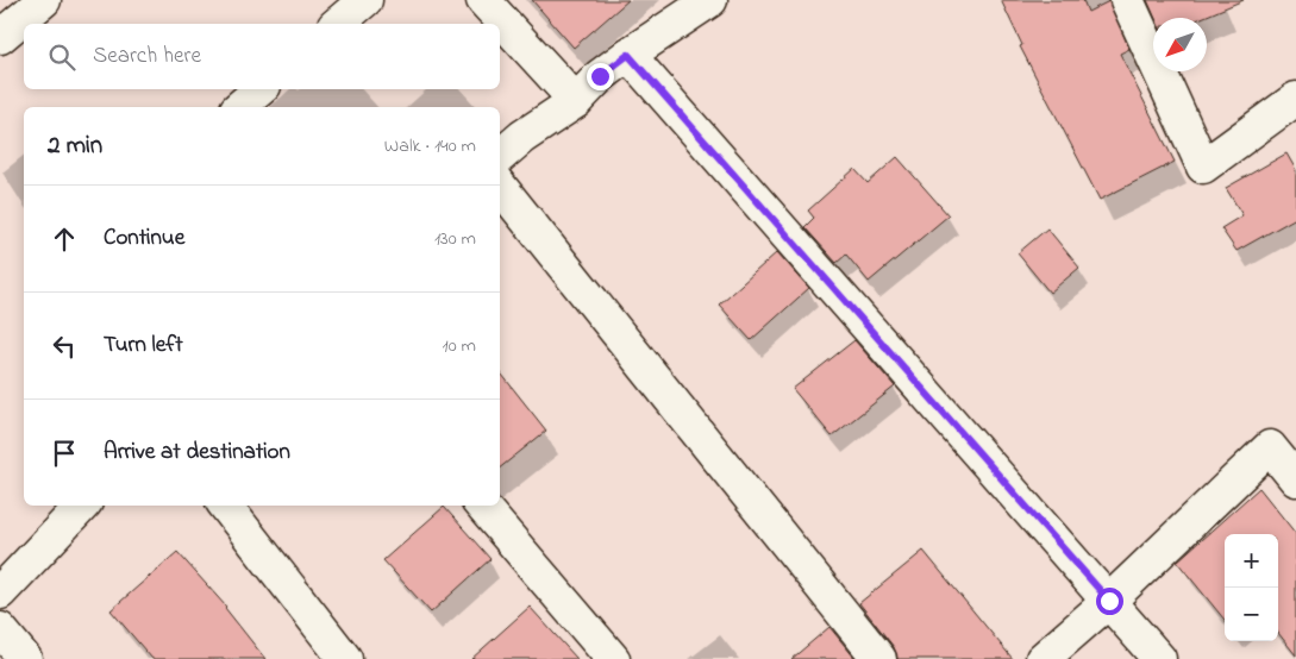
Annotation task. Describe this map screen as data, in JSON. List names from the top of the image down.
{
  "north": "bottom left",
  "page": {
    "search": "Search here",
    "heading": ["2 min", "Walk · 140 m"],
    "list": [
      ["Continue", "130 m"],
      ["Turn left", "10 m"],
      "Arrive at destination"
    ],
    "map_buttons": ["+", "−"]
  }
}
